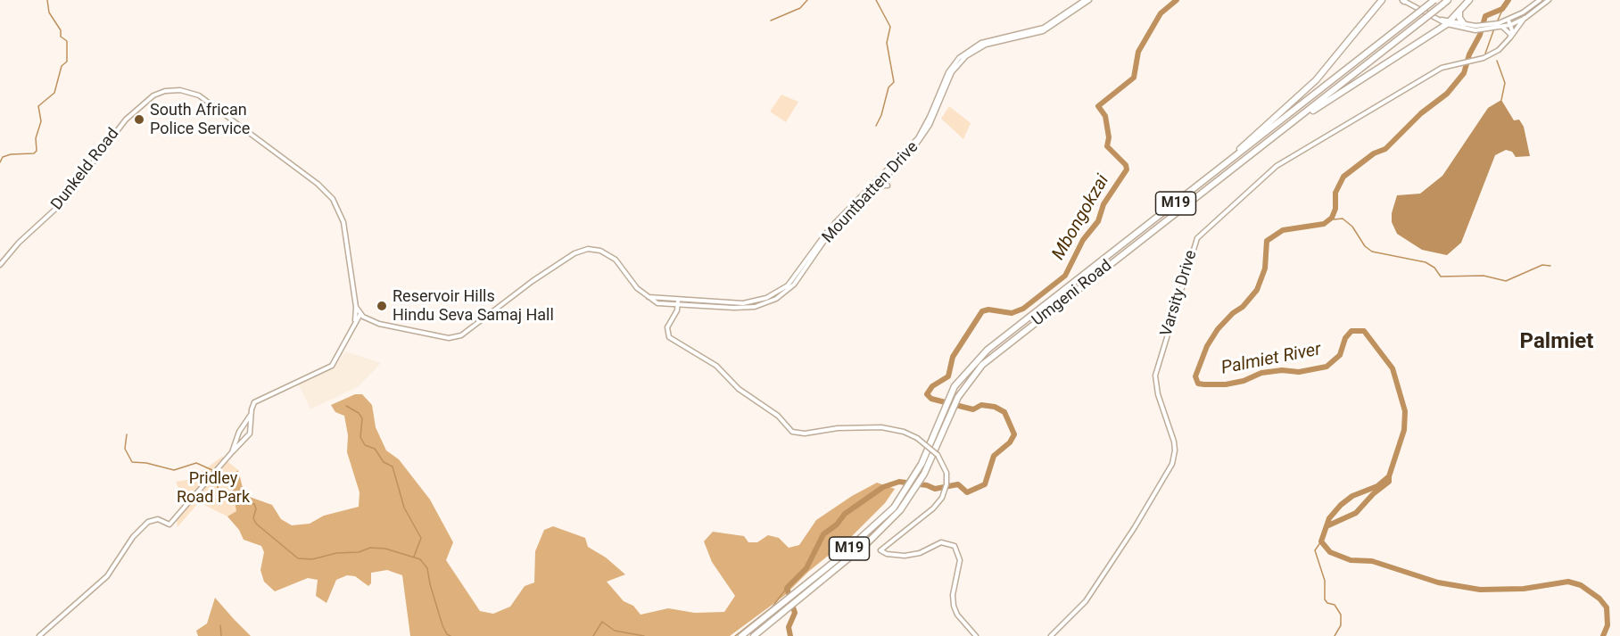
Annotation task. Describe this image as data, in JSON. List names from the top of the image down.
{
  "streets": {
    "highway": ["M19", "Umgeni Road"],
    "main road": ["Dunkeld Road", "Mountbatten Drive", "Varsity Drive"]
  },
  "crossings": [
    ["Dunkeld Road", "Mountbatten Drive"]
  ],
  "districts": ["Palmiet"],
  "water": ["Mbongokzai", "Palmiet River"],
  "parks": ["Pridley Road Park"],
  "places": ["South African Police Service", "Reservoir Hills Hindu Seva Samaj Hall"]
}
